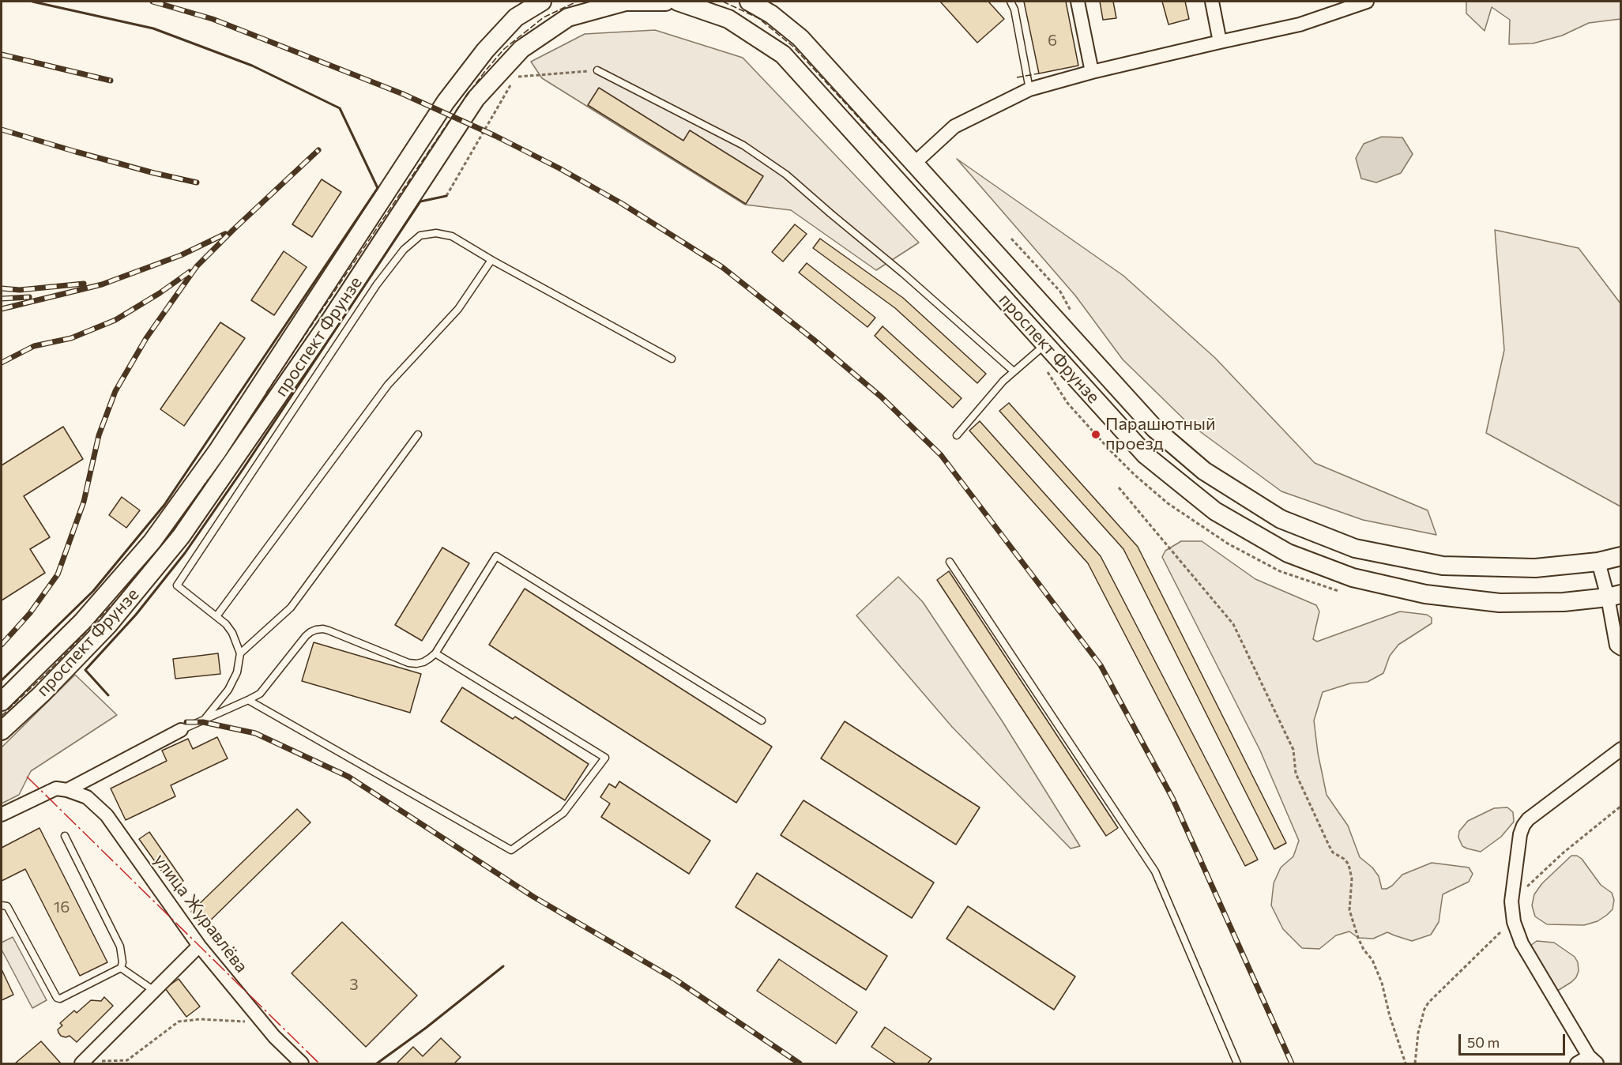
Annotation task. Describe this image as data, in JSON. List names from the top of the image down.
{
  "streets": {
    "main road": ["проспект Фрунзе"],
    "street": ["улица Журавлёва"]
  },
  "places": ["Парашютный проезд"],
  "house_numbers": ["6", "16", "3"],
  "scale_bar": "50 m"
}
